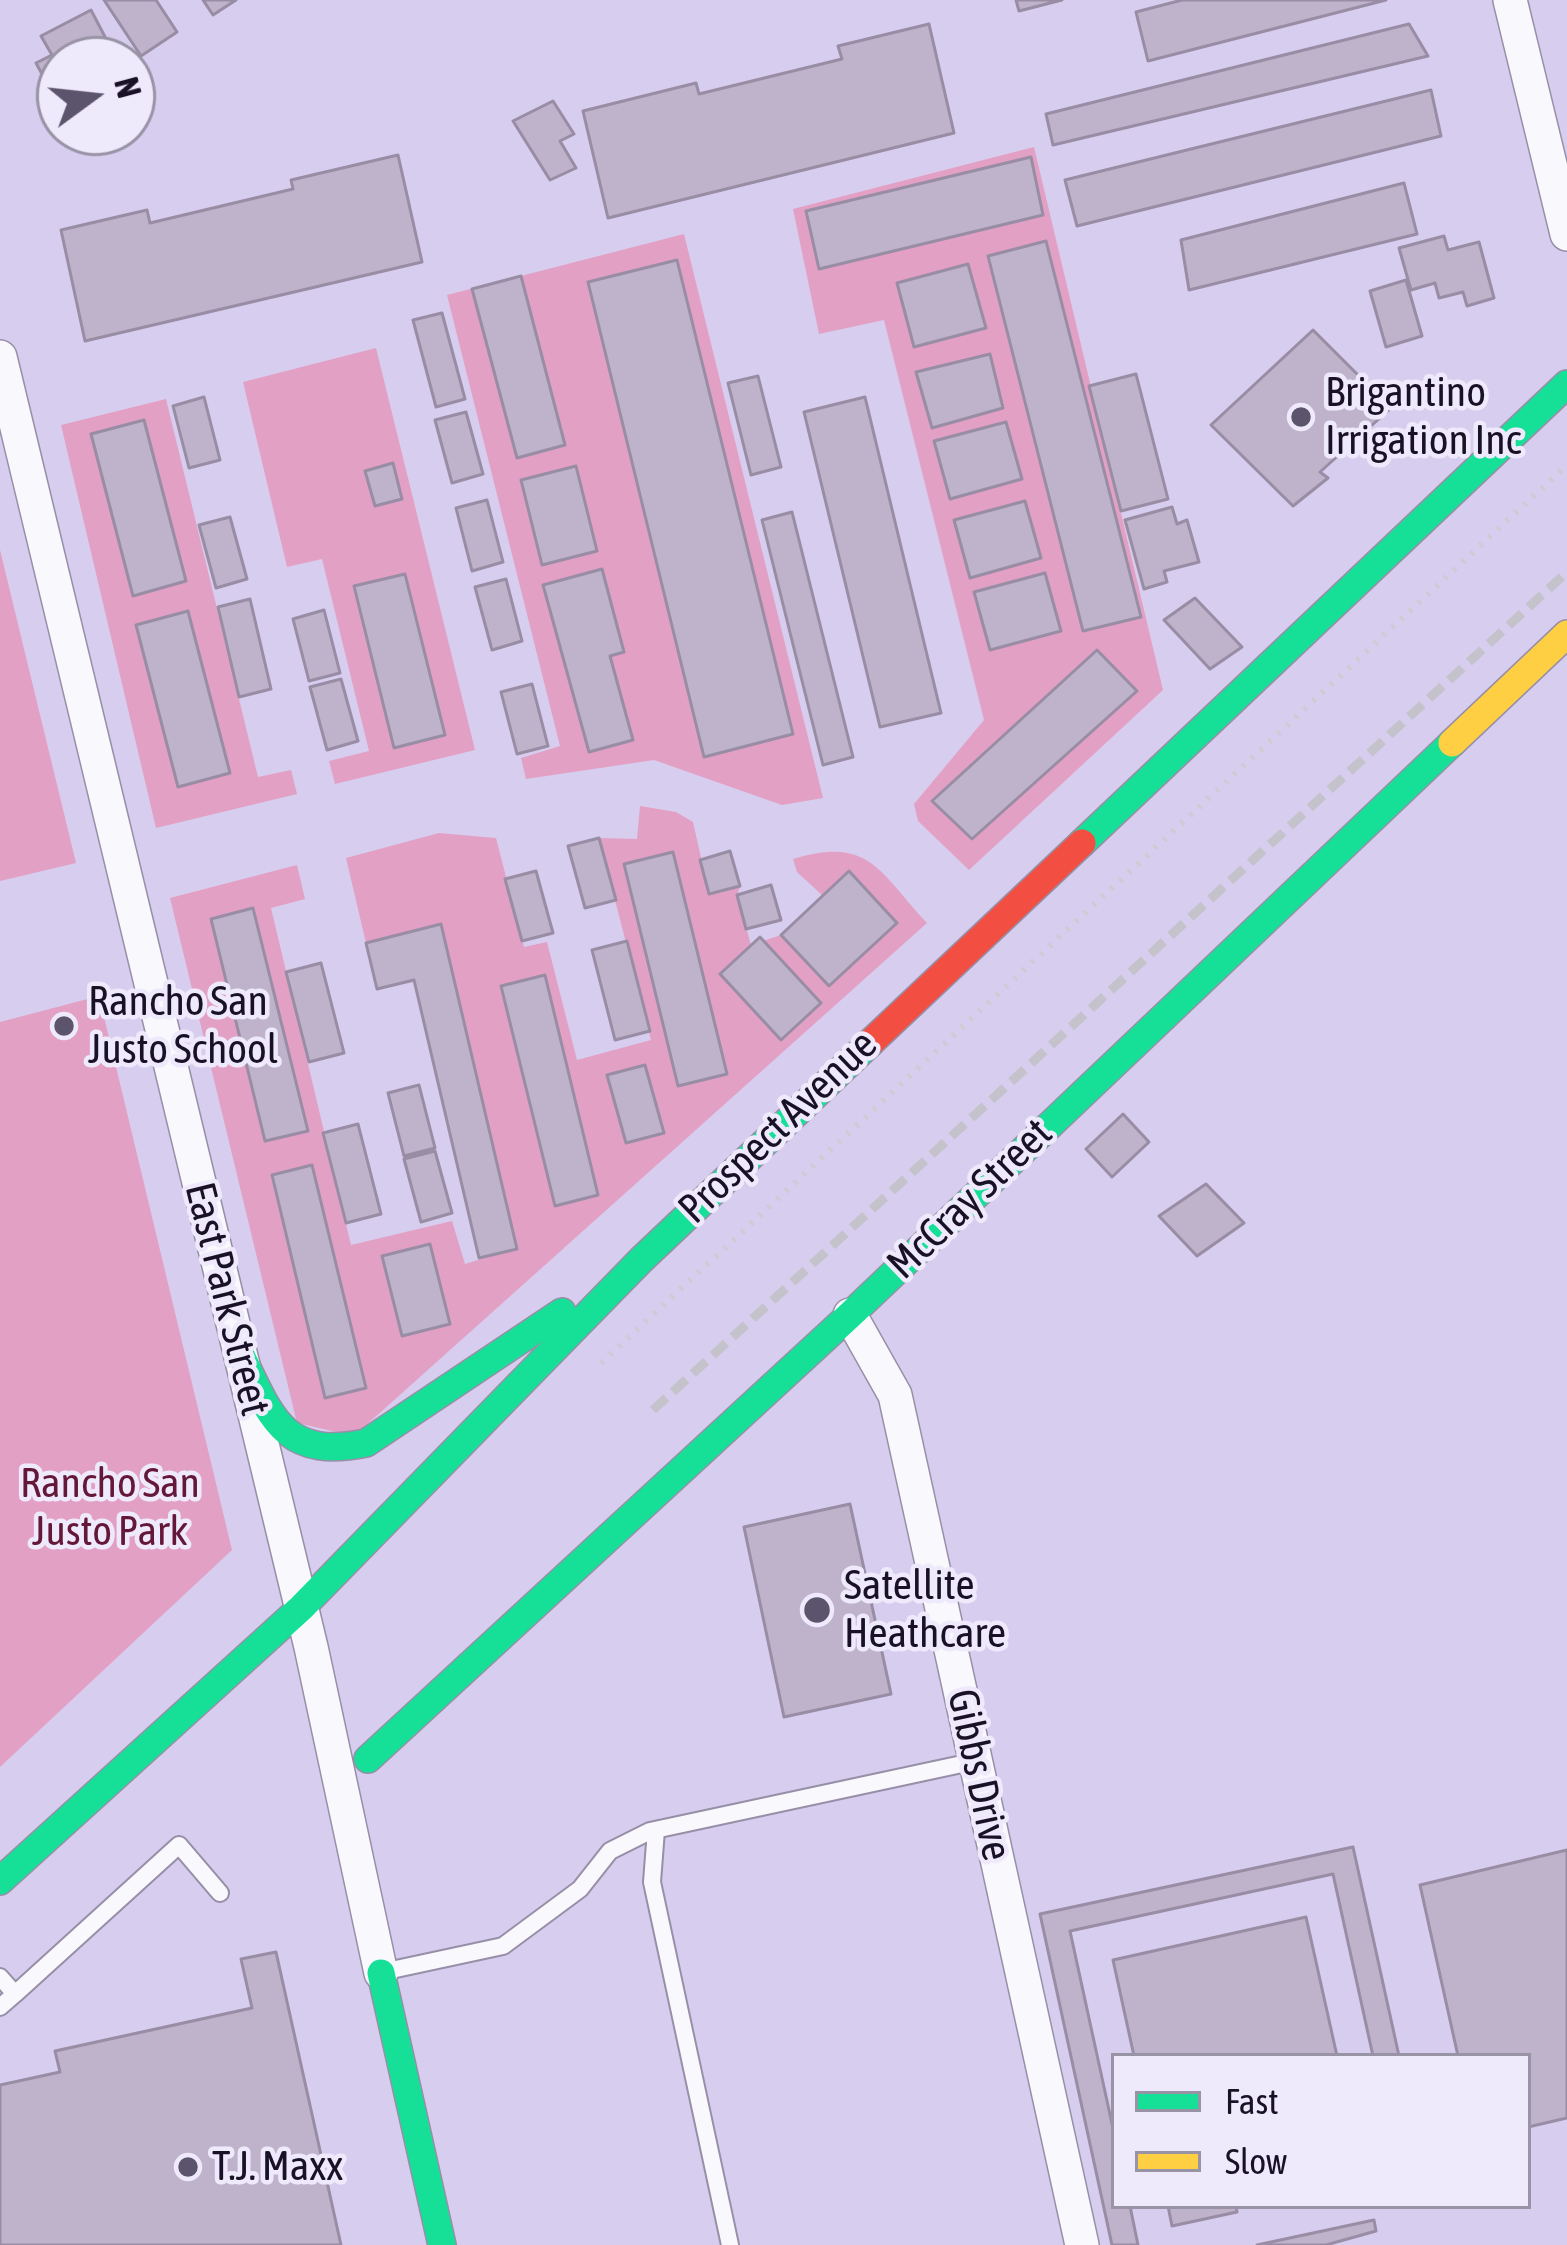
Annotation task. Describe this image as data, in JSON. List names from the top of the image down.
{
  "streets": {
    "street": [
      "Prospect Avenue",
      "McCray Street",
      "East Park Street",
      "Gibbs Drive"
    ]
  },
  "crossings": [
    ["Prospect Avenue", "East Park Street"],
    ["McCray Street", "Gibbs Drive"]
  ],
  "parks": ["Rancho San Justo Park"],
  "places": [
    "Brigantino Irrigation Inc",
    "Rancho San Justo School",
    "Satellite Heathcare",
    "T.J. Maxx"
  ],
  "legend": ["Fast", "Slow"],
  "north": "right"
}
